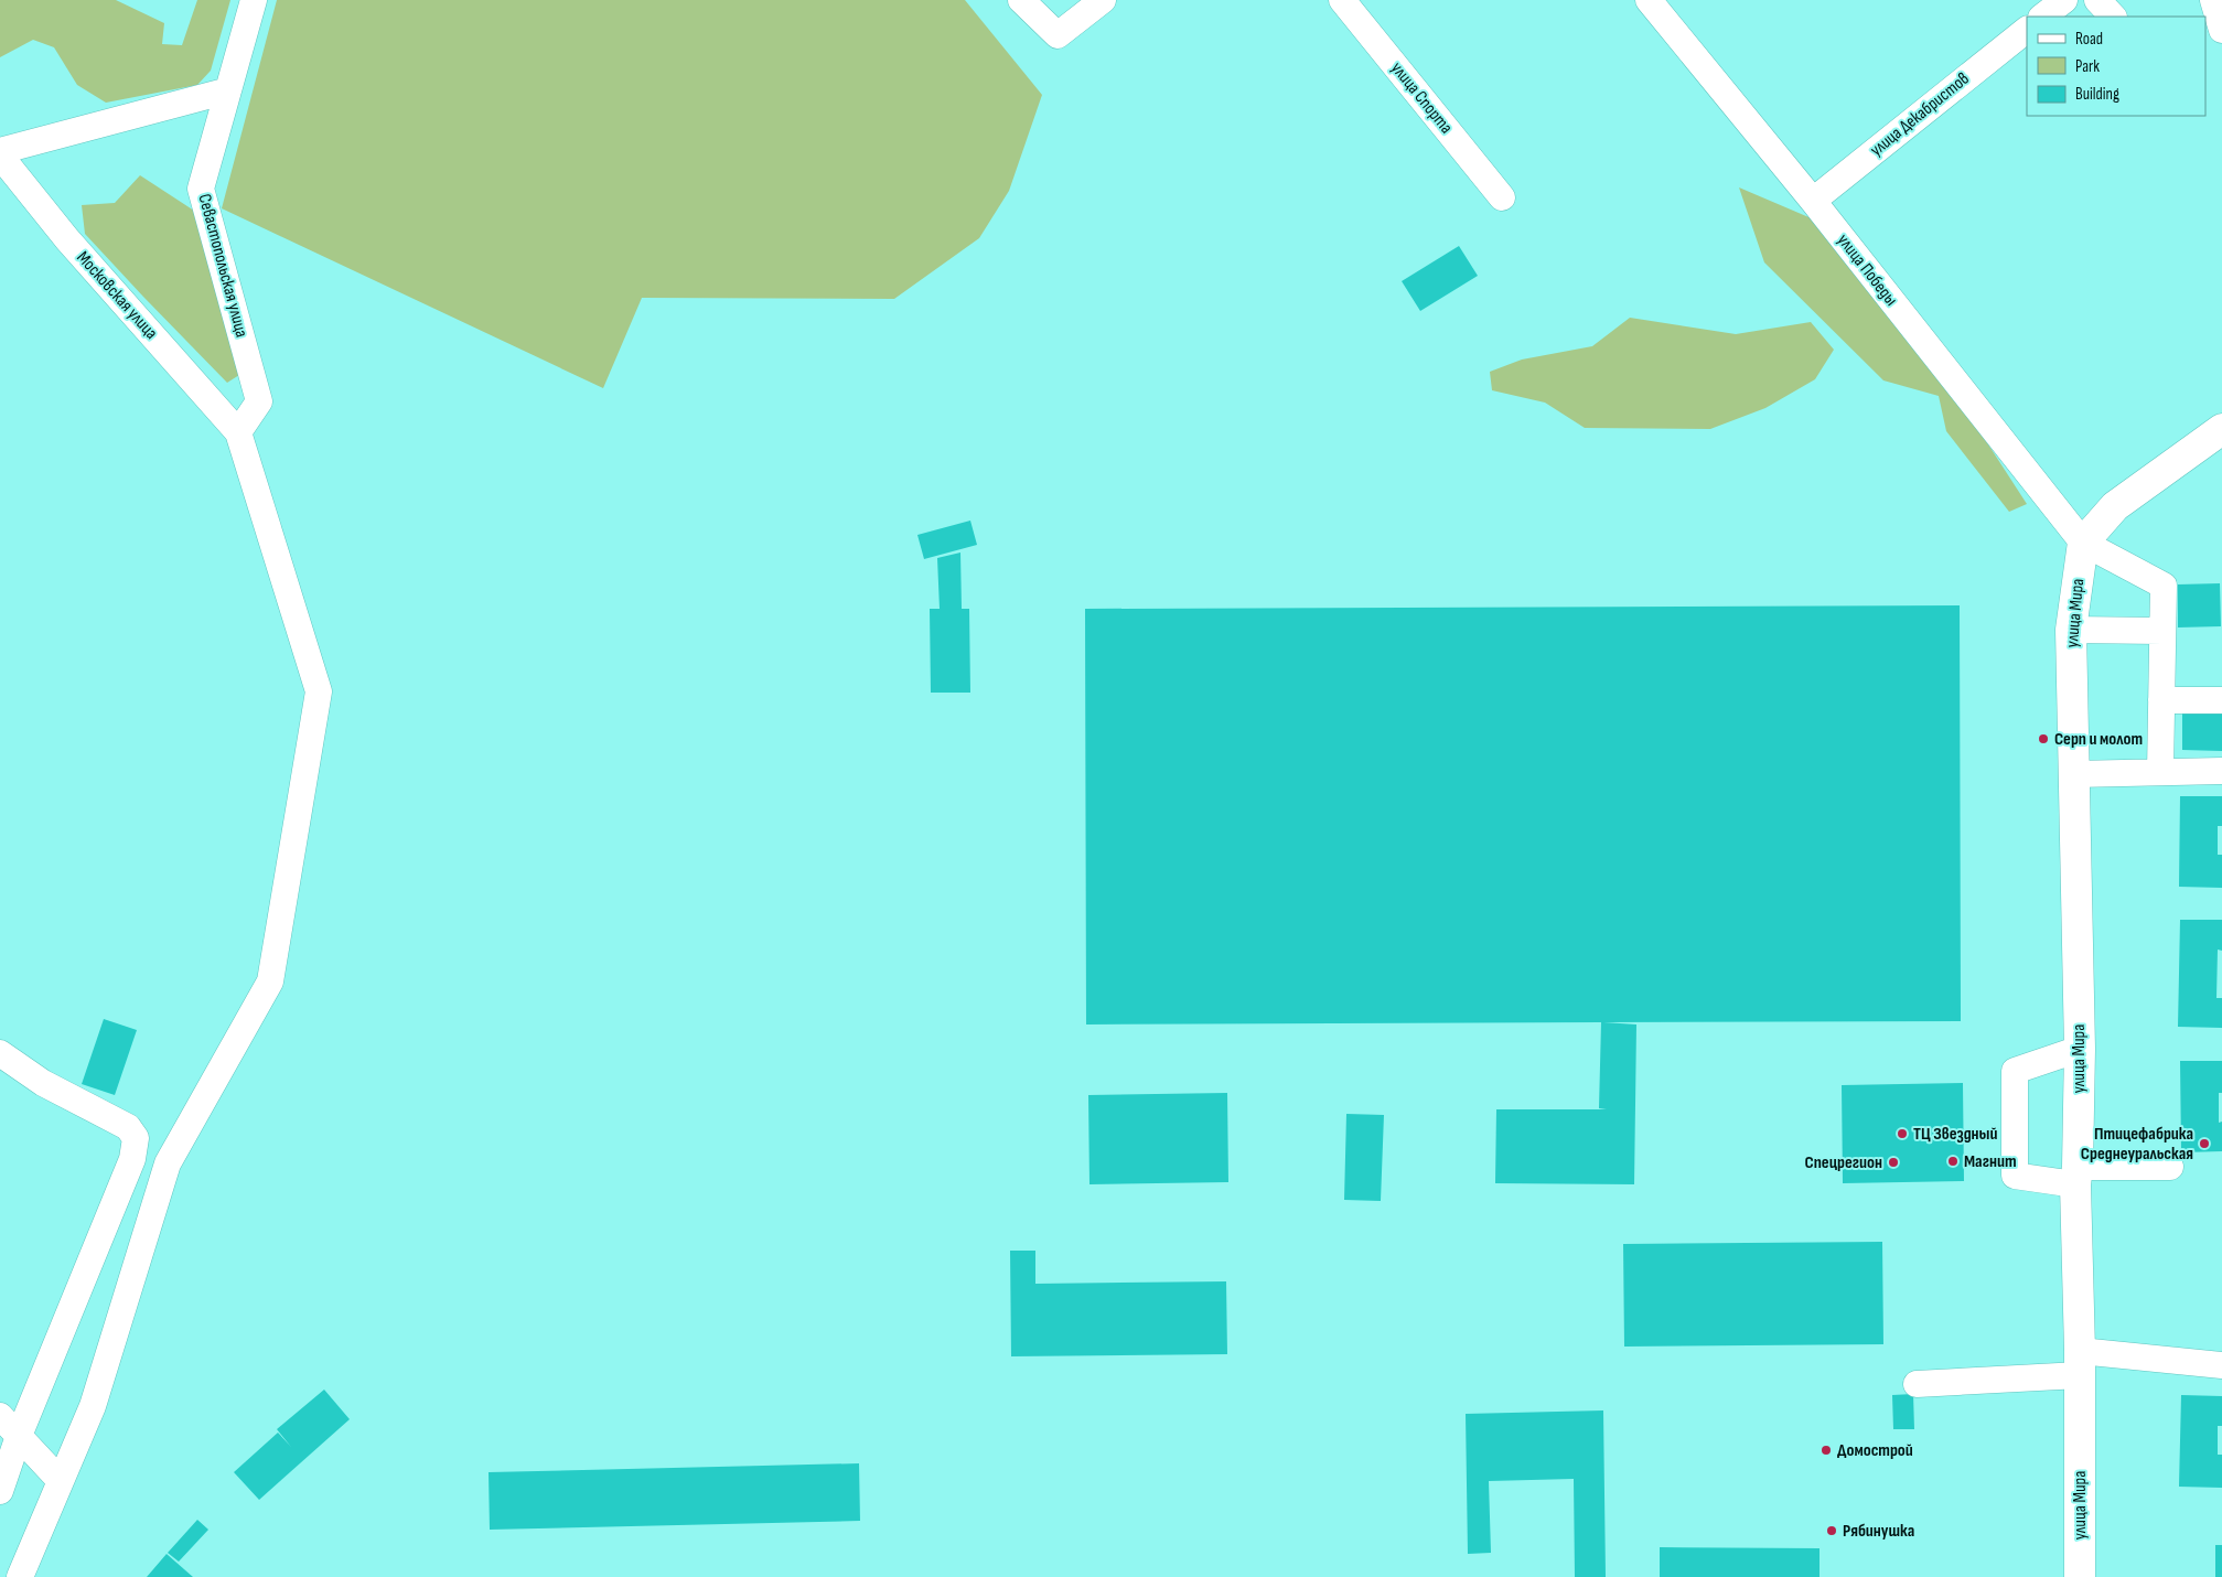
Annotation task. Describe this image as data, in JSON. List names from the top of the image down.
{
  "streets": {
    "main road": ["улица Мира"],
    "street": [
      "улица Спорта",
      "улица Декабристов",
      "Севастопольская улица",
      "улица Победы",
      "Московская улица"
    ]
  },
  "crossings": [
    ["улица Декабристов", "улица Победы"],
    ["Севастопольская улица", "Московская улица"],
    ["улица Победы", "улица Мира"]
  ],
  "places": [
    "Серп и молот",
    "ТЦ Звездный",
    "Птицефабрика Среднеуральская",
    "Магнит",
    "Спецрегион",
    "Домострой",
    "Рябинушка"
  ],
  "legend": ["Road", "Park", "Building"]
}
